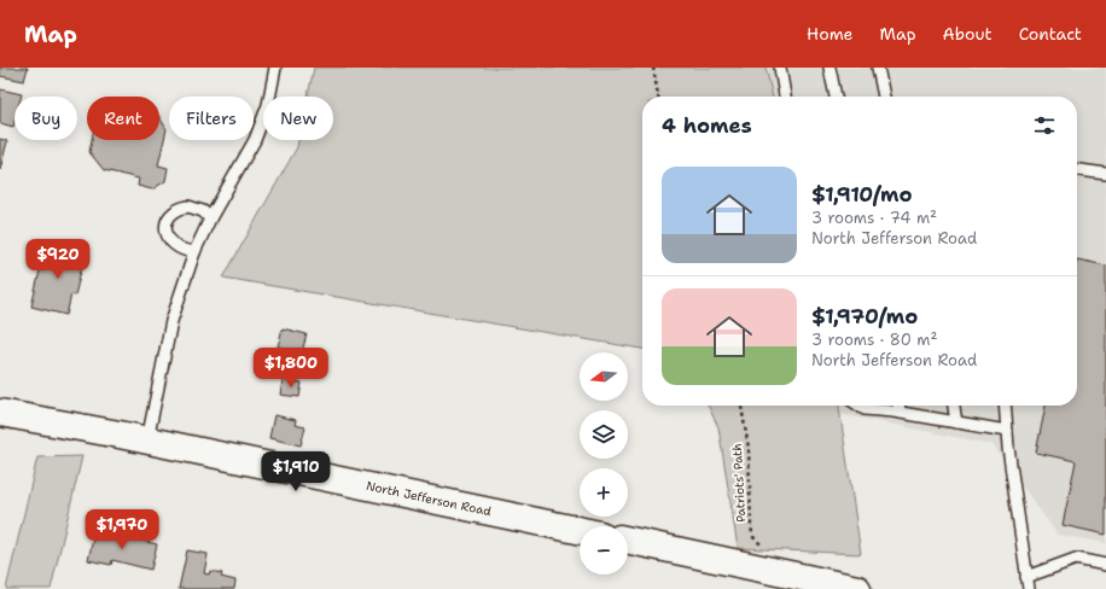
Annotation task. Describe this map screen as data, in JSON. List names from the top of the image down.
{
  "streets": {
    "street": ["North Jefferson Road"],
    "path": ["Patriots' Path"]
  },
  "north": "left",
  "page": {
    "header": "Map",
    "nav": [
      "Home",
      "Map",
      "About",
      "Contact"
    ],
    "chip": [
      "Buy",
      "Rent",
      "Filters",
      "New"
    ],
    "heading": "4 homes",
    "list": [
      {
        "name": "$1,910/mo",
        "note": "3 rooms · 74 m² · North Jefferson Road"
      },
      {
        "name": "$1,970/mo",
        "note": "3 rooms · 80 m² · North Jefferson Road"
      }
    ],
    "price": [
      "$920",
      "$1,800",
      "$1,910",
      "$1,970"
    ],
    "map_buttons": ["+", "−"]
  }
}
